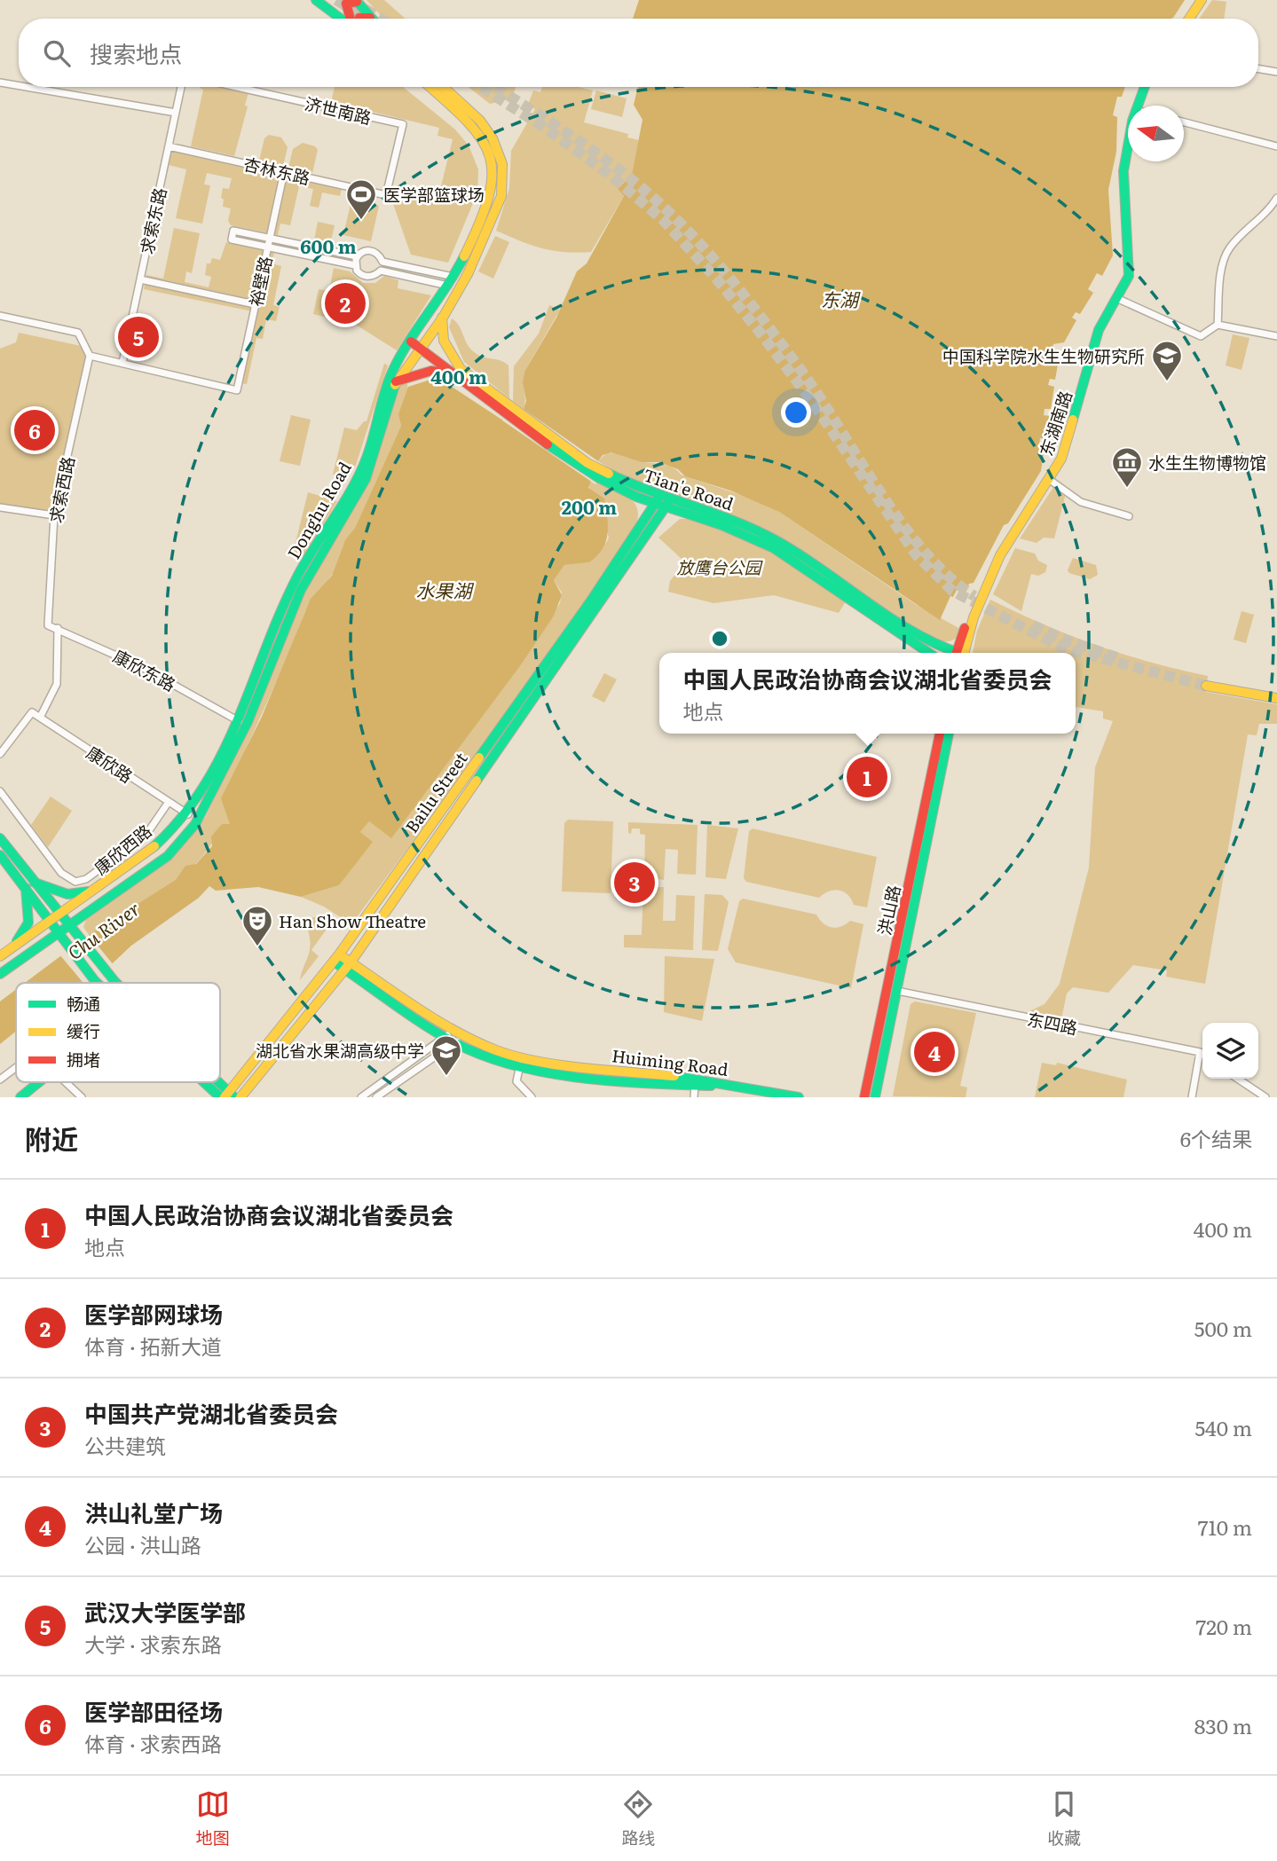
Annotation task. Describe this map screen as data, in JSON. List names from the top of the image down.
{
  "streets": {
    "main road": [
      "东湖南路",
      "Tian'e Road",
      "Donghu Road",
      "Bailu Street",
      "洪山路",
      "Huiming Road"
    ],
    "street": [
      "济世南路",
      "杏林东路",
      "求索东路",
      "裕壁路",
      "求索西路",
      "康欣东路",
      "康欣路",
      "康欣西路",
      "东四路"
    ]
  },
  "crossings": [
    ["济世南路", "杏林东路"],
    ["杏林东路", "求索东路"],
    ["杏林东路", "裕壁路"],
    ["求索东路", "裕壁路"],
    ["Tian'e Road", "Donghu Road"],
    ["Tian'e Road", "Bailu Street"],
    ["求索西路", "康欣东路"],
    ["Donghu Road", "康欣东路"],
    ["Donghu Road", "康欣路"],
    ["康欣路", "康欣西路"],
    ["Bailu Street", "Huiming Road"],
    ["洪山路", "东四路"]
  ],
  "water": ["东湖", "水果湖", "Chu River"],
  "parks": ["放鹰台公园"],
  "places": {
    "sports": ["医学部篮球场"],
    "school or university": ["中国科学院水生生物研究所", "湖北省水果湖高级中学"],
    "museum": ["水生生物博物馆"],
    "theatre": ["Han Show Theatre"]
  },
  "legend": ["畅通", "缓行", "拥堵"],
  "north": "left",
  "page": {
    "search": "搜索地点",
    "pins": [
      "2",
      "5",
      "6",
      "1",
      "3",
      "4"
    ],
    "popup": ["中国人民政治协商会议湖北省委员会", "地点"],
    "heading": ["附近", "6个结果"],
    "list": [
      {
        "mark": "1",
        "name": "中国人民政治协商会议湖北省委员会",
        "note": "地点",
        "value": "400 m"
      },
      {
        "mark": "2",
        "name": "医学部网球场",
        "note": "体育 · 拓新大道",
        "value": "500 m"
      },
      {
        "mark": "3",
        "name": "中国共产党湖北省委员会",
        "note": "公共建筑",
        "value": "540 m"
      },
      {
        "mark": "4",
        "name": "洪山礼堂广场",
        "note": "公园 · 洪山路",
        "value": "710 m"
      },
      {
        "mark": "5",
        "name": "武汉大学医学部",
        "note": "大学 · 求索东路",
        "value": "720 m"
      },
      {
        "mark": "6",
        "name": "医学部田径场",
        "note": "体育 · 求索西路",
        "value": "830 m"
      }
    ],
    "nav": ["地图", "路线", "收藏"]
  },
  "rings": ["600 m", "400 m", "200 m"]
}
